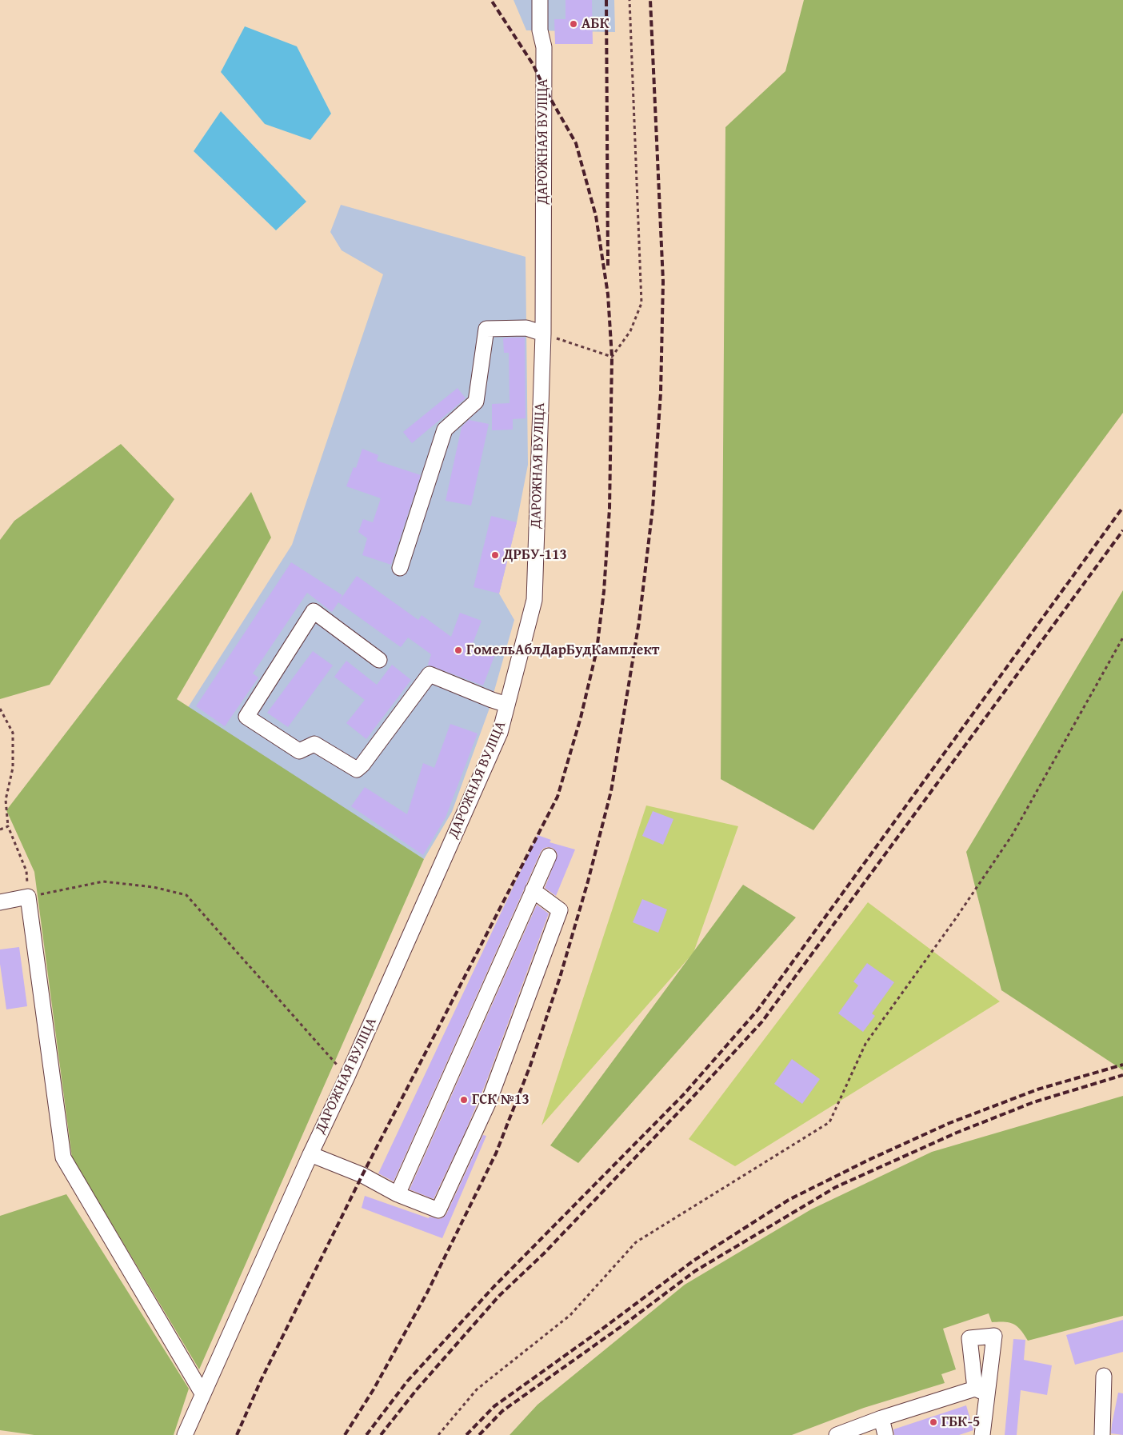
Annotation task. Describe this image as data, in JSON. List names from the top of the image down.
{
  "streets": {
    "street": ["ДАРОЖНАЯ ВУЛІЦА"]
  },
  "places": [
    "АБК",
    "ДРБУ-113",
    "ГомельАблДарБудКамплект",
    "ГСК №13",
    "ГБК-5"
  ]
}
